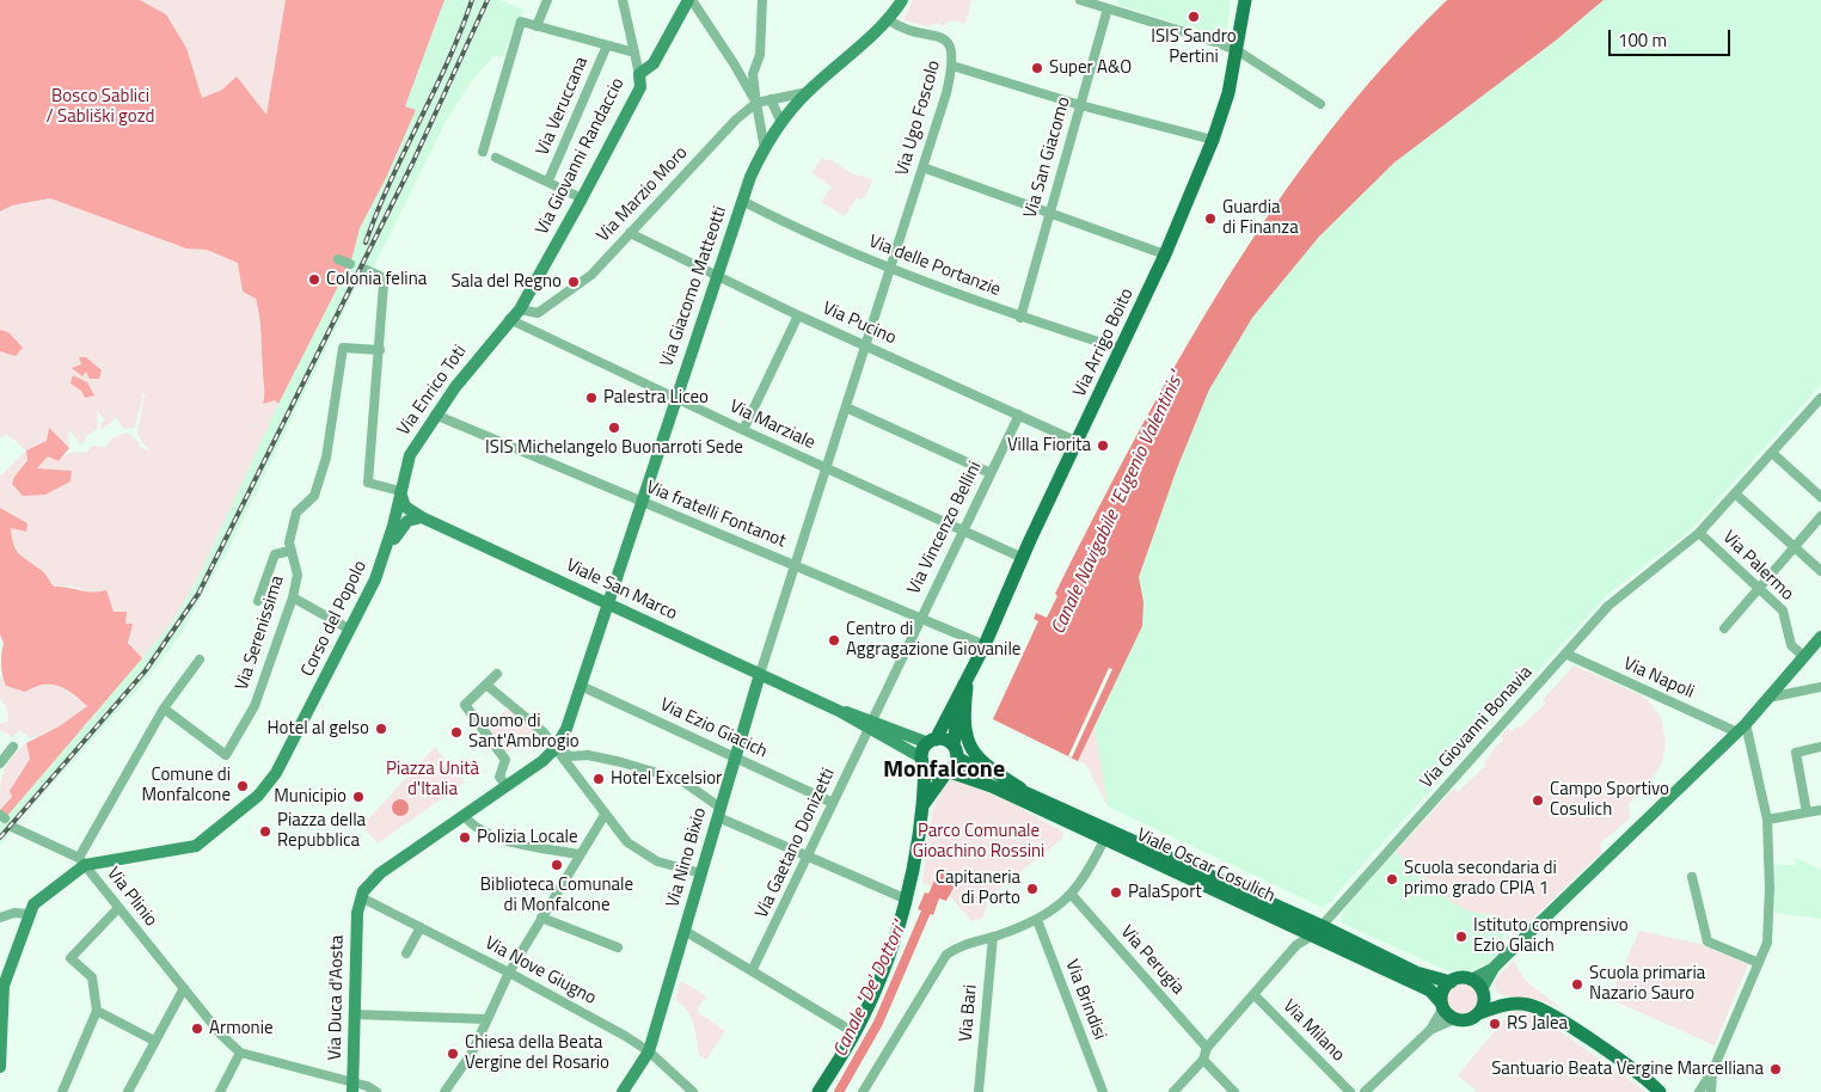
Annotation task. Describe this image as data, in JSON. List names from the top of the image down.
{
  "streets": {
    "main road": ["Via Arrigo Boito", "Viale Oscar Cosulich"],
    "street": [
      "Via Veruccana",
      "Via Ugo Foscolo",
      "Via Giovanni Randaccio",
      "Via San Giacomo",
      "Via Marzio Moro",
      "Via delle Portanzie",
      "Via Giacomo Matteotti",
      "Via Pucino",
      "Via Enrico Toti",
      "Via Marziale",
      "Via fratelli Fontanot",
      "Via Vincenzo Bellini",
      "Via Palermo",
      "Viale San Marco",
      "Corso del Popolo",
      "Via Serenissima",
      "Via Napoli",
      "Via Giovanni Bonavia",
      "Via Ezio Giacich",
      "Via Gaetano Donizetti",
      "Via Nino Bixio",
      "Via Plinio",
      "Via Perugia",
      "Via Nove Giugno",
      "Via Duca d'Aosta",
      "Via Brindisi",
      "Via Bari",
      "Via Milano"
    ]
  },
  "crossings": [
    ["Via Ugo Foscolo", "Via delle Portanzie"],
    ["Via Ugo Foscolo", "Via Giacomo Matteotti"],
    ["Via Ugo Foscolo", "Via Pucino"],
    ["Via Ugo Foscolo", "Via Marziale"],
    ["Via Ugo Foscolo", "Via fratelli Fontanot"],
    ["Via Ugo Foscolo", "Viale San Marco"],
    ["Via Ugo Foscolo", "Via Nino Bixio"],
    ["Via Giovanni Randaccio", "Via Enrico Toti"],
    ["Via Giovanni Randaccio", "Via Marziale"],
    ["Via San Giacomo", "Via delle Portanzie"],
    ["Via Marzio Moro", "Via Giacomo Matteotti"],
    ["Via Marzio Moro", "Via Pucino"],
    ["Via Marzio Moro", "Via Marziale"],
    ["Via delle Portanzie", "Via Giacomo Matteotti"],
    ["Via delle Portanzie", "Via Arrigo Boito"],
    ["Via Giacomo Matteotti", "Via Pucino"],
    ["Via Giacomo Matteotti", "Via Marziale"],
    ["Via Giacomo Matteotti", "Via fratelli Fontanot"],
    ["Via Giacomo Matteotti", "Viale San Marco"],
    ["Via Giacomo Matteotti", "Via Ezio Giacich"],
    ["Via Pucino", "Via Arrigo Boito"],
    ["Via Pucino", "Via Vincenzo Bellini"],
    ["Via Arrigo Boito", "Via Marziale"],
    ["Via Arrigo Boito", "Via fratelli Fontanot"],
    ["Via Arrigo Boito", "Viale San Marco"],
    ["Via Arrigo Boito", "Viale Oscar Cosulich"],
    ["Via Enrico Toti", "Via Marziale"],
    ["Via Enrico Toti", "Via fratelli Fontanot"],
    ["Via Enrico Toti", "Viale San Marco"],
    ["Via Enrico Toti", "Corso del Popolo"],
    ["Via Marziale", "Via Vincenzo Bellini"],
    ["Via fratelli Fontanot", "Via Vincenzo Bellini"],
    ["Via Vincenzo Bellini", "Viale San Marco"],
    ["Via Vincenzo Bellini", "Via Gaetano Donizetti"],
    ["Via Palermo", "Via Giovanni Bonavia"],
    ["Viale San Marco", "Corso del Popolo"],
    ["Viale San Marco", "Via Gaetano Donizetti"],
    ["Viale San Marco", "Via Nino Bixio"],
    ["Viale San Marco", "Viale Oscar Cosulich"],
    ["Corso del Popolo", "Via Plinio"],
    ["Via Napoli", "Via Giovanni Bonavia"],
    ["Via Giovanni Bonavia", "Viale Oscar Cosulich"],
    ["Via Giovanni Bonavia", "Via Perugia"],
    ["Via Giovanni Bonavia", "Via Milano"],
    ["Via Ezio Giacich", "Via Gaetano Donizetti"],
    ["Via Ezio Giacich", "Via Nino Bixio"],
    ["Via Nino Bixio", "Via Nove Giugno"],
    ["Via Nove Giugno", "Via Duca d'Aosta"]
  ],
  "districts": ["Monfalcone"],
  "water": ["Canale Navigabile \"Eugenio Valentinis\"", "Canale \"De' Dottori\""],
  "parks": ["Bosco Sablici / Sabliški gozd", "Piazza Unità d'Italia", "Parco Comunale Gioachino Rossini"],
  "places": [
    "ISIS Sandro Pertini",
    "Super A&O",
    "Guardia di Finanza",
    "Colonia felina",
    "Sala del Regno",
    "Palestra Liceo",
    "ISIS Michelangelo Buonarroti Sede",
    "Villa Fiorita",
    "Centro di Aggragazione Giovanile",
    "Hotel al gelso",
    "Duomo di Sant'Ambrogio",
    "Hotel Excelsior",
    "Comune di Monfalcone",
    "Municipio",
    "Campo Sportivo Cosulich",
    "Piazza della Repubblica",
    "Polizia Locale",
    "Biblioteca Comunale di Monfalcone",
    "Scuola secondaria di primo grado CPIA 1",
    "Capitaneria di Porto",
    "PalaSport",
    "Istituto comprensivo Ezio Glaich",
    "Scuola primaria Nazario Sauro",
    "RS Jalea",
    "Armonie",
    "Chiesa della Beata Vergine del Rosario",
    "Santuario Beata Vergine Marcelliana"
  ],
  "scale_bar": "100 m"
}
